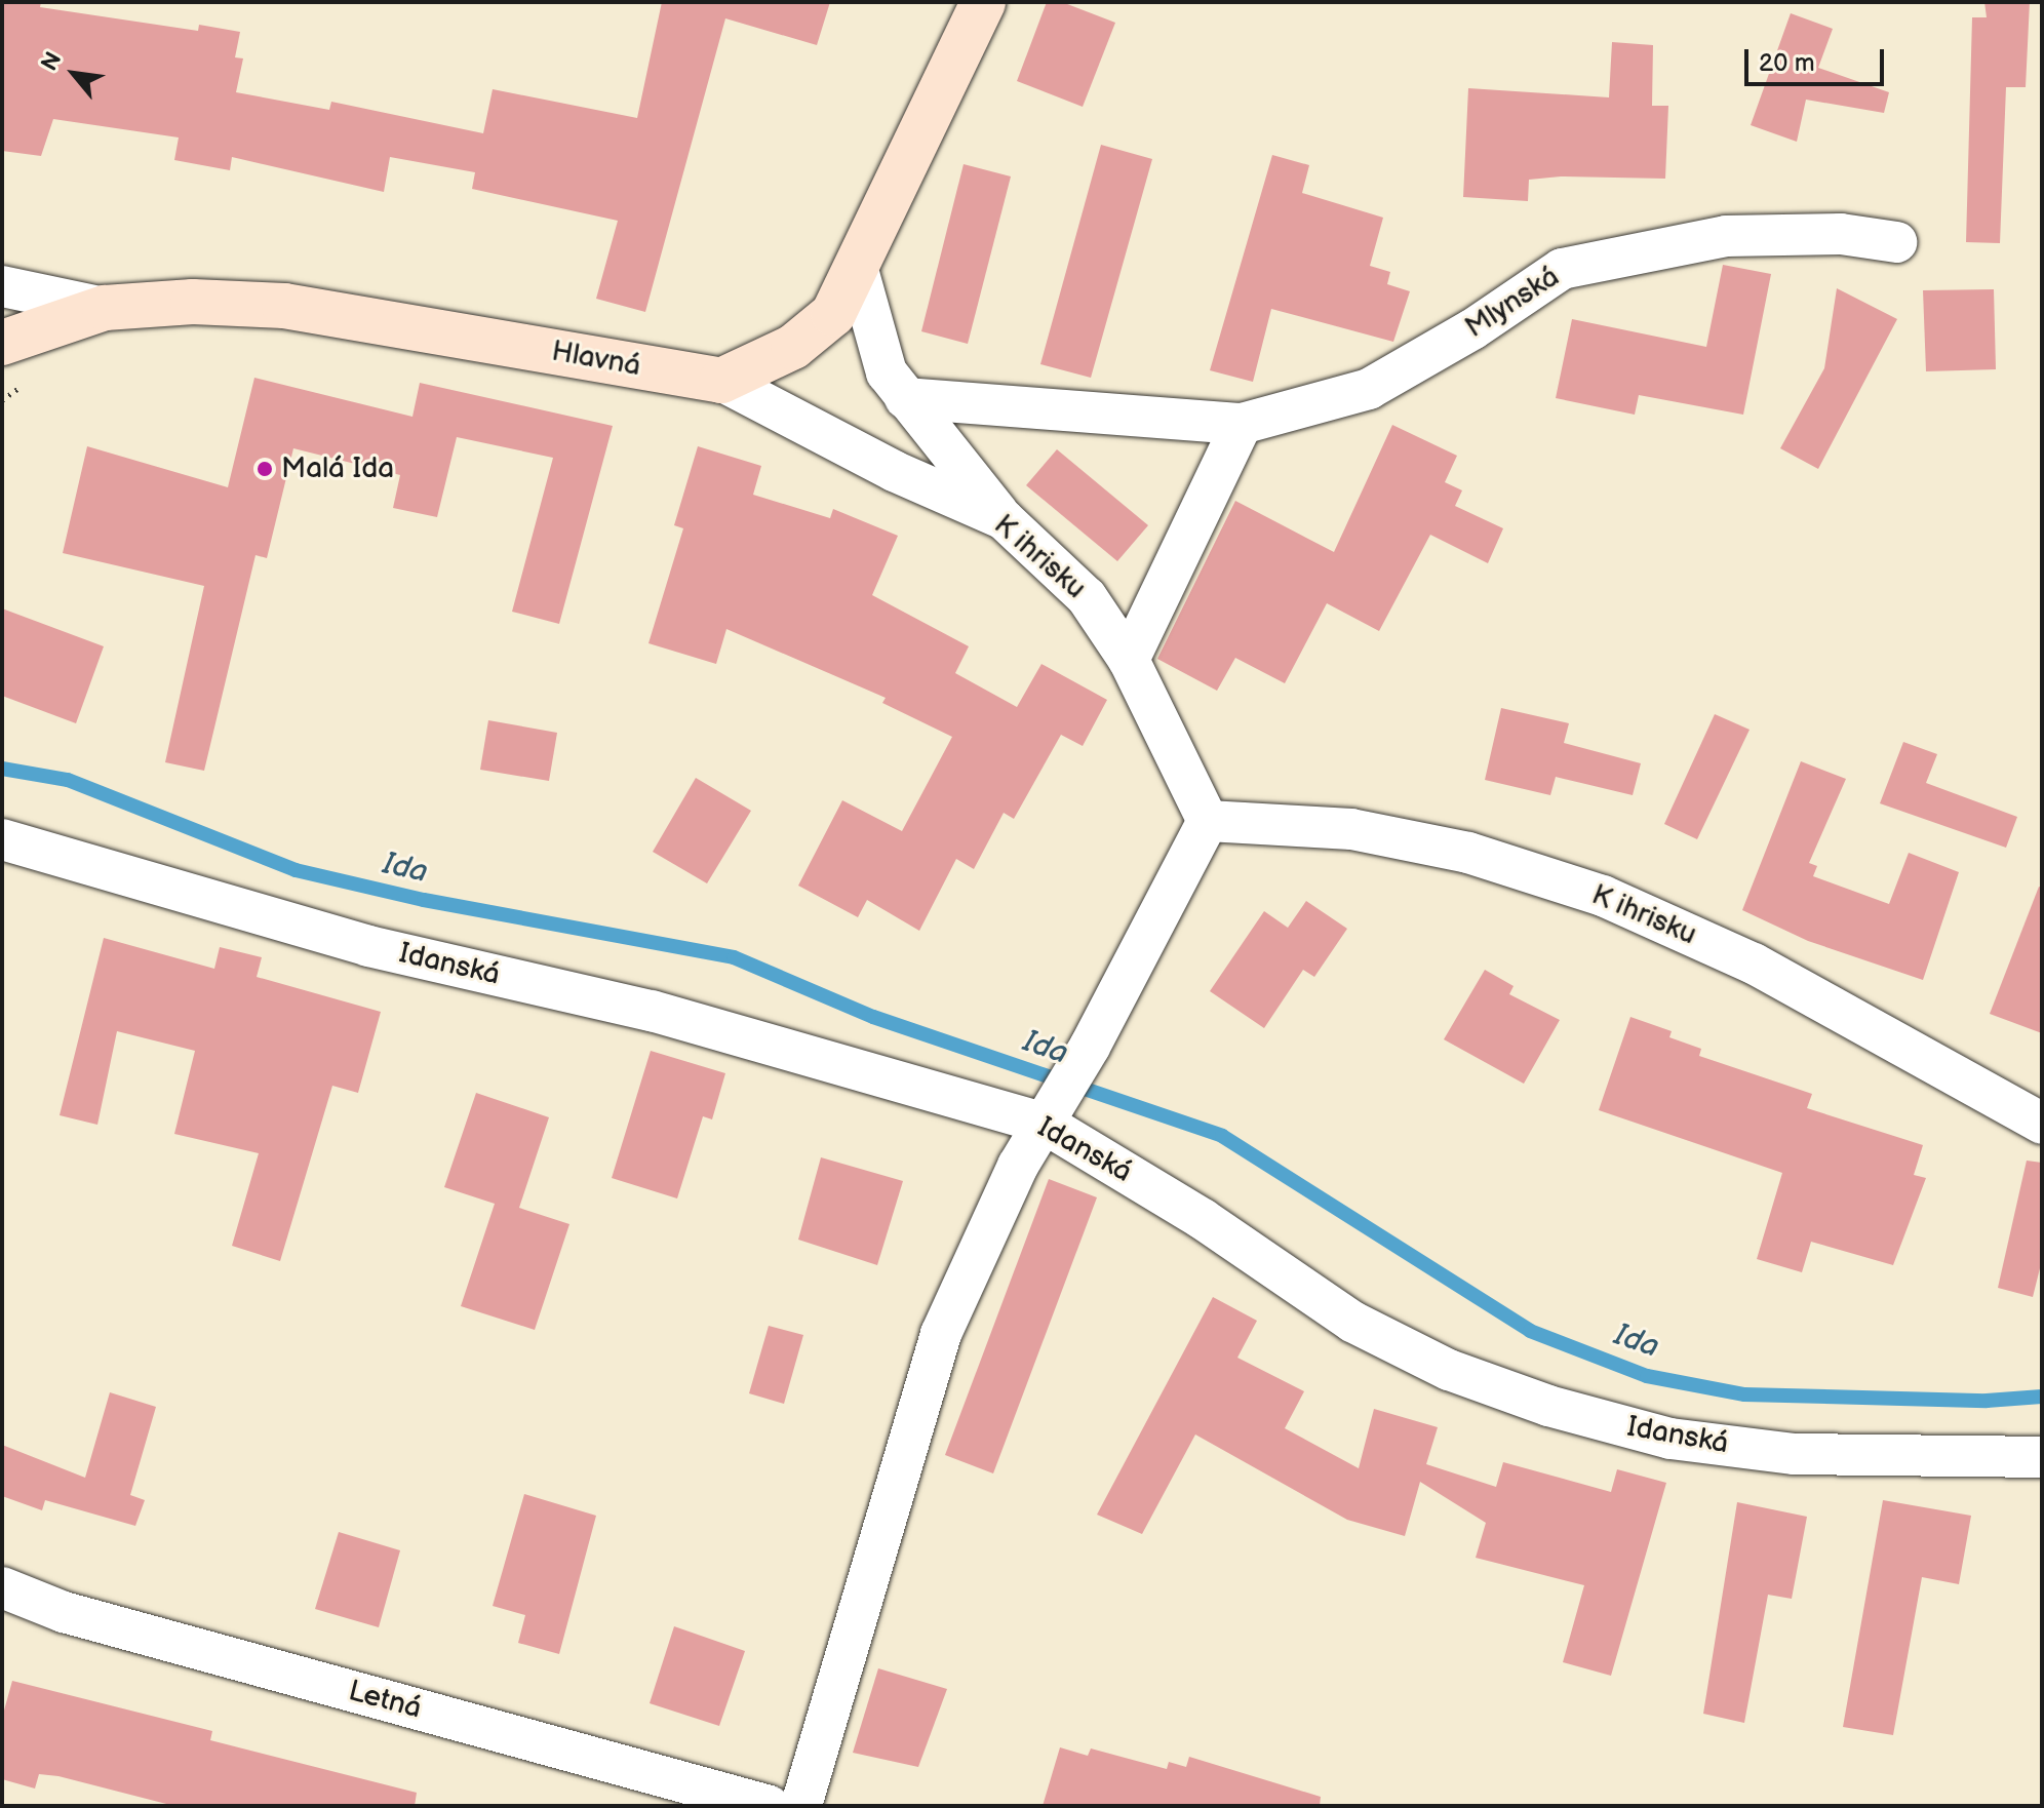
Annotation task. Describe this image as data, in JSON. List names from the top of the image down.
{
  "streets": {
    "main road": ["Hlavná"],
    "street": [
      "Mlynská",
      "K ihrisku",
      "Idanská",
      "Letná"
    ]
  },
  "crossings": [
    ["Hlavná", "K ihrisku"]
  ],
  "water": ["Ida"],
  "places": ["Malá Ida"],
  "scale_bar": "20 m",
  "north": "top left"
}
